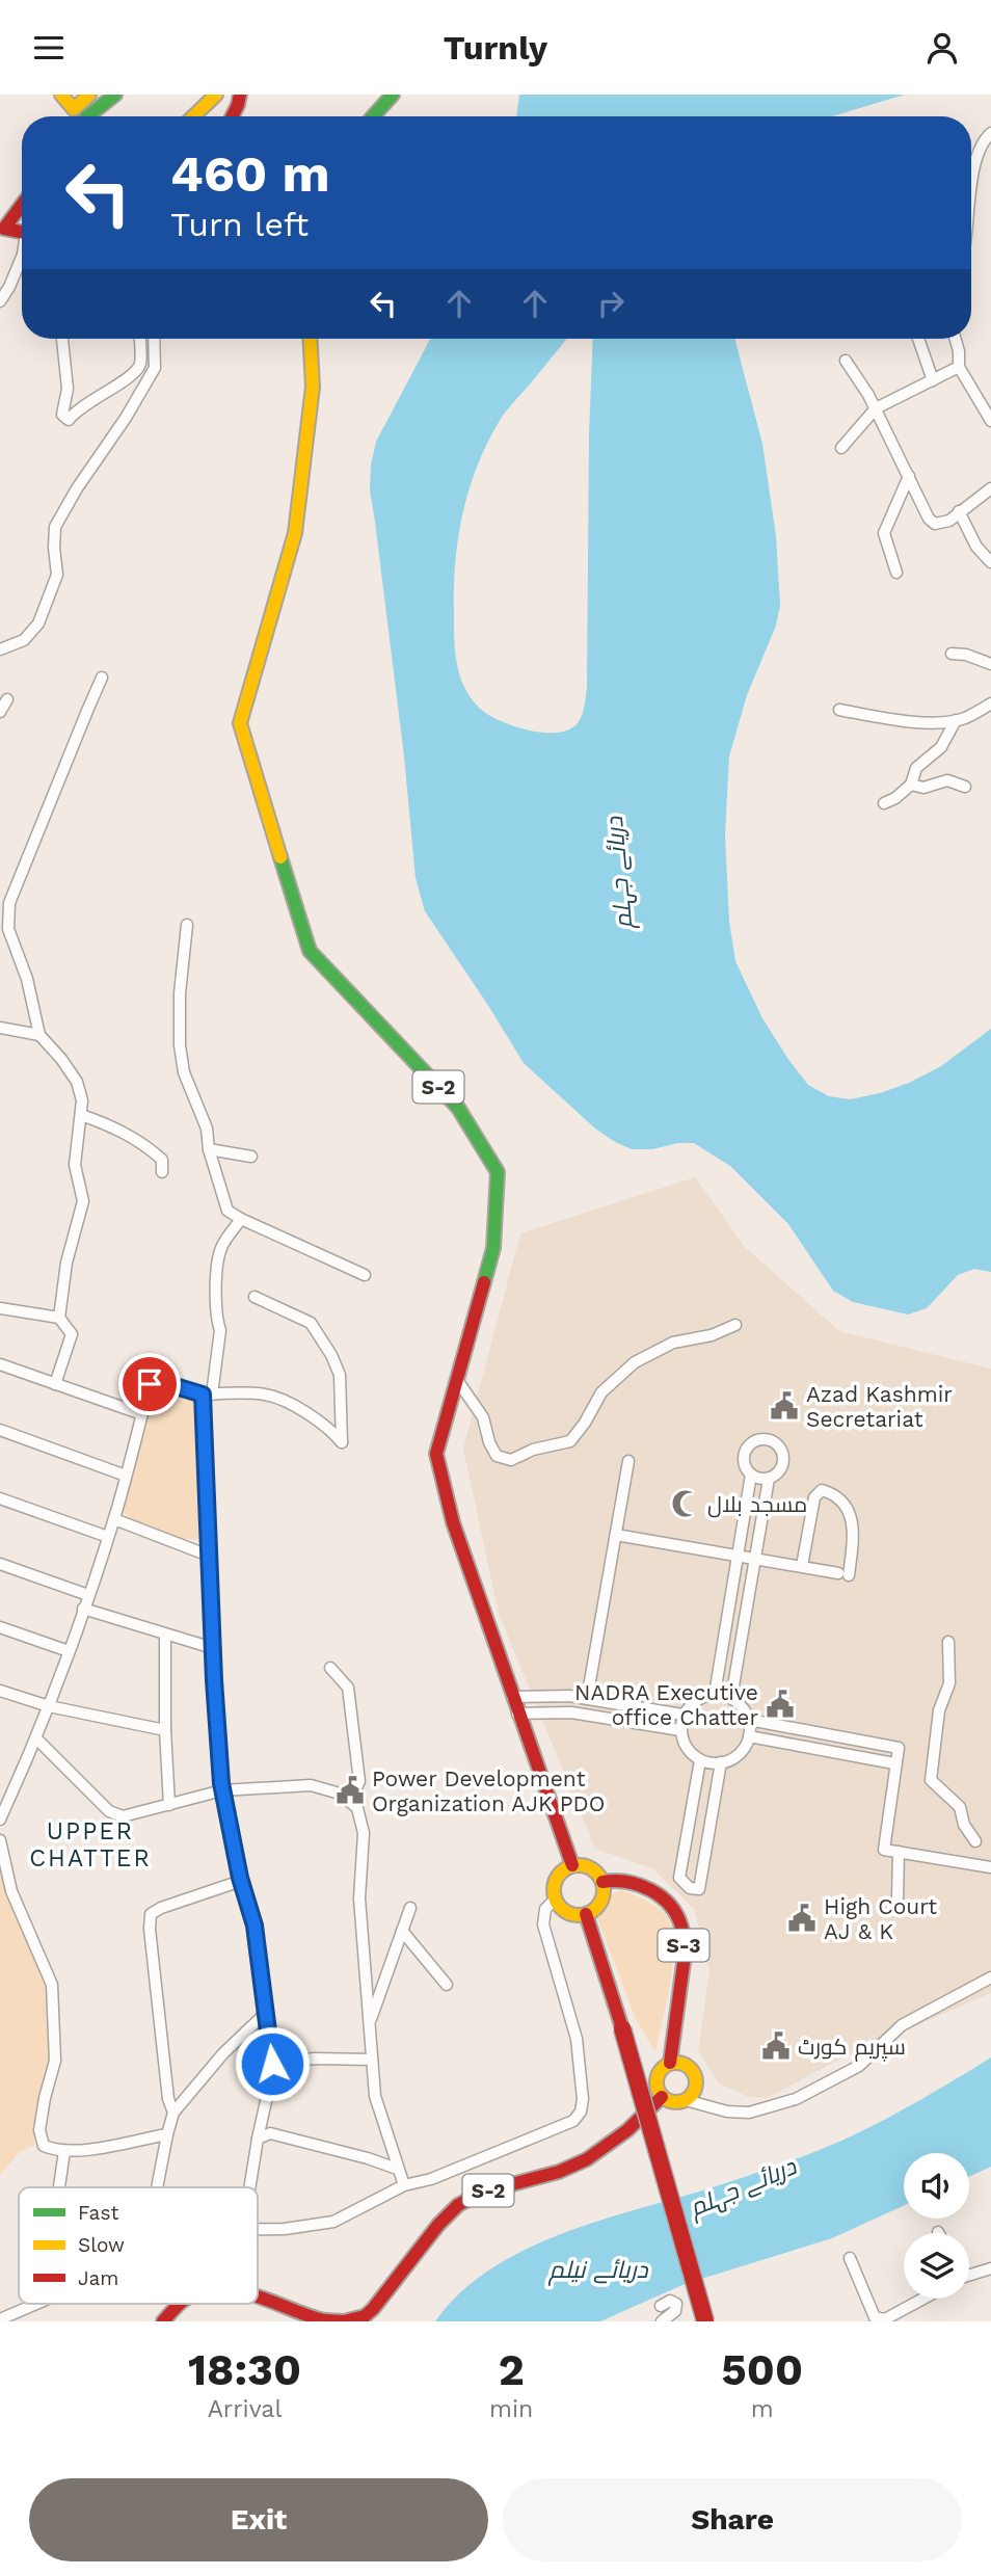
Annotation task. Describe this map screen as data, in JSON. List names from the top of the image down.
{
  "streets": {
    "main road": ["S-2", "S-3"]
  },
  "crossings": [
    ["S-2", "S-3"]
  ],
  "districts": ["UPPER CHATTER"],
  "water": ["دریائے جہلم", "دریائے نیلم"],
  "places": {
    "public building": [
      "Azad Kashmir Secretariat",
      "NADRA Executive office Chatter",
      "Power Development Organization AJK PDO",
      "High Court AJ & K",
      "سپریم کورٹ"
    ],
    "mosque": ["مسجد بلال"]
  },
  "legend": ["Fast", "Slow", "Jam"],
  "page": {
    "header": "Turnly",
    "turn": ["460 m", "Turn left"],
    "eta": [
      "18:30",
      "Arrival",
      "2",
      "min",
      "500",
      "m"
    ],
    "buttons": ["Exit", "Share"]
  }
}
